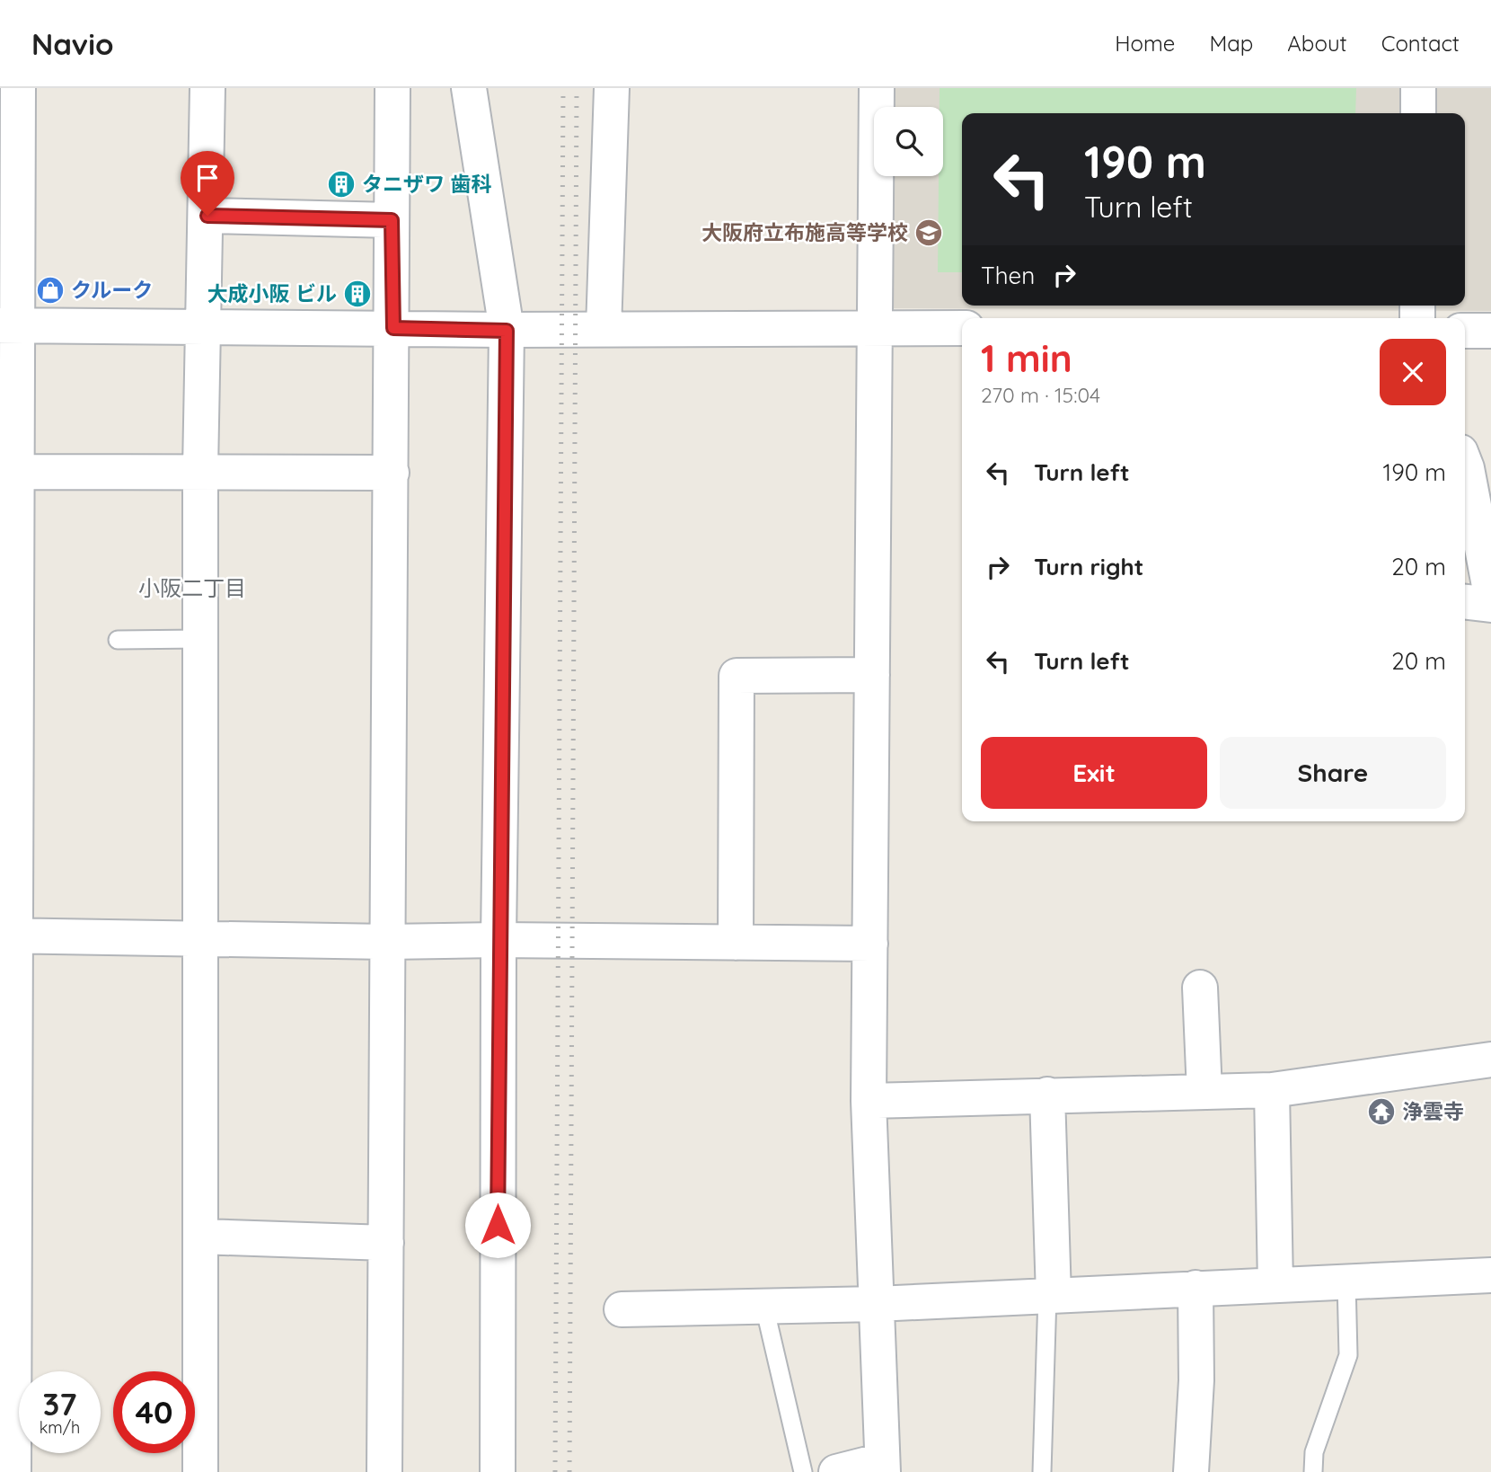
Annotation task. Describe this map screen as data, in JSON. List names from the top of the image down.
{
  "districts": ["小阪二丁目"],
  "places": {
    "building": ["タニザワ 歯科", "大成小阪 ビル"],
    "school or university": ["大阪府立布施高等学校"],
    "shop": ["クルーク"],
    "temple": ["浄雲寺"]
  },
  "page": {
    "header": "Navio",
    "nav": [
      "Home",
      "Map",
      "About",
      "Contact"
    ],
    "turn": ["190 m", "Turn left"],
    "then": "Then",
    "heading": ["1 min", "270 m · 15:04"],
    "list": [
      {
        "name": "Turn left",
        "value": "190 m"
      },
      {
        "name": "Turn right",
        "value": "20 m"
      },
      {
        "name": "Turn left",
        "value": "20 m"
      }
    ],
    "buttons": ["Exit", "Share"],
    "speed": "37 km/h",
    "limit": "40"
  }
}
